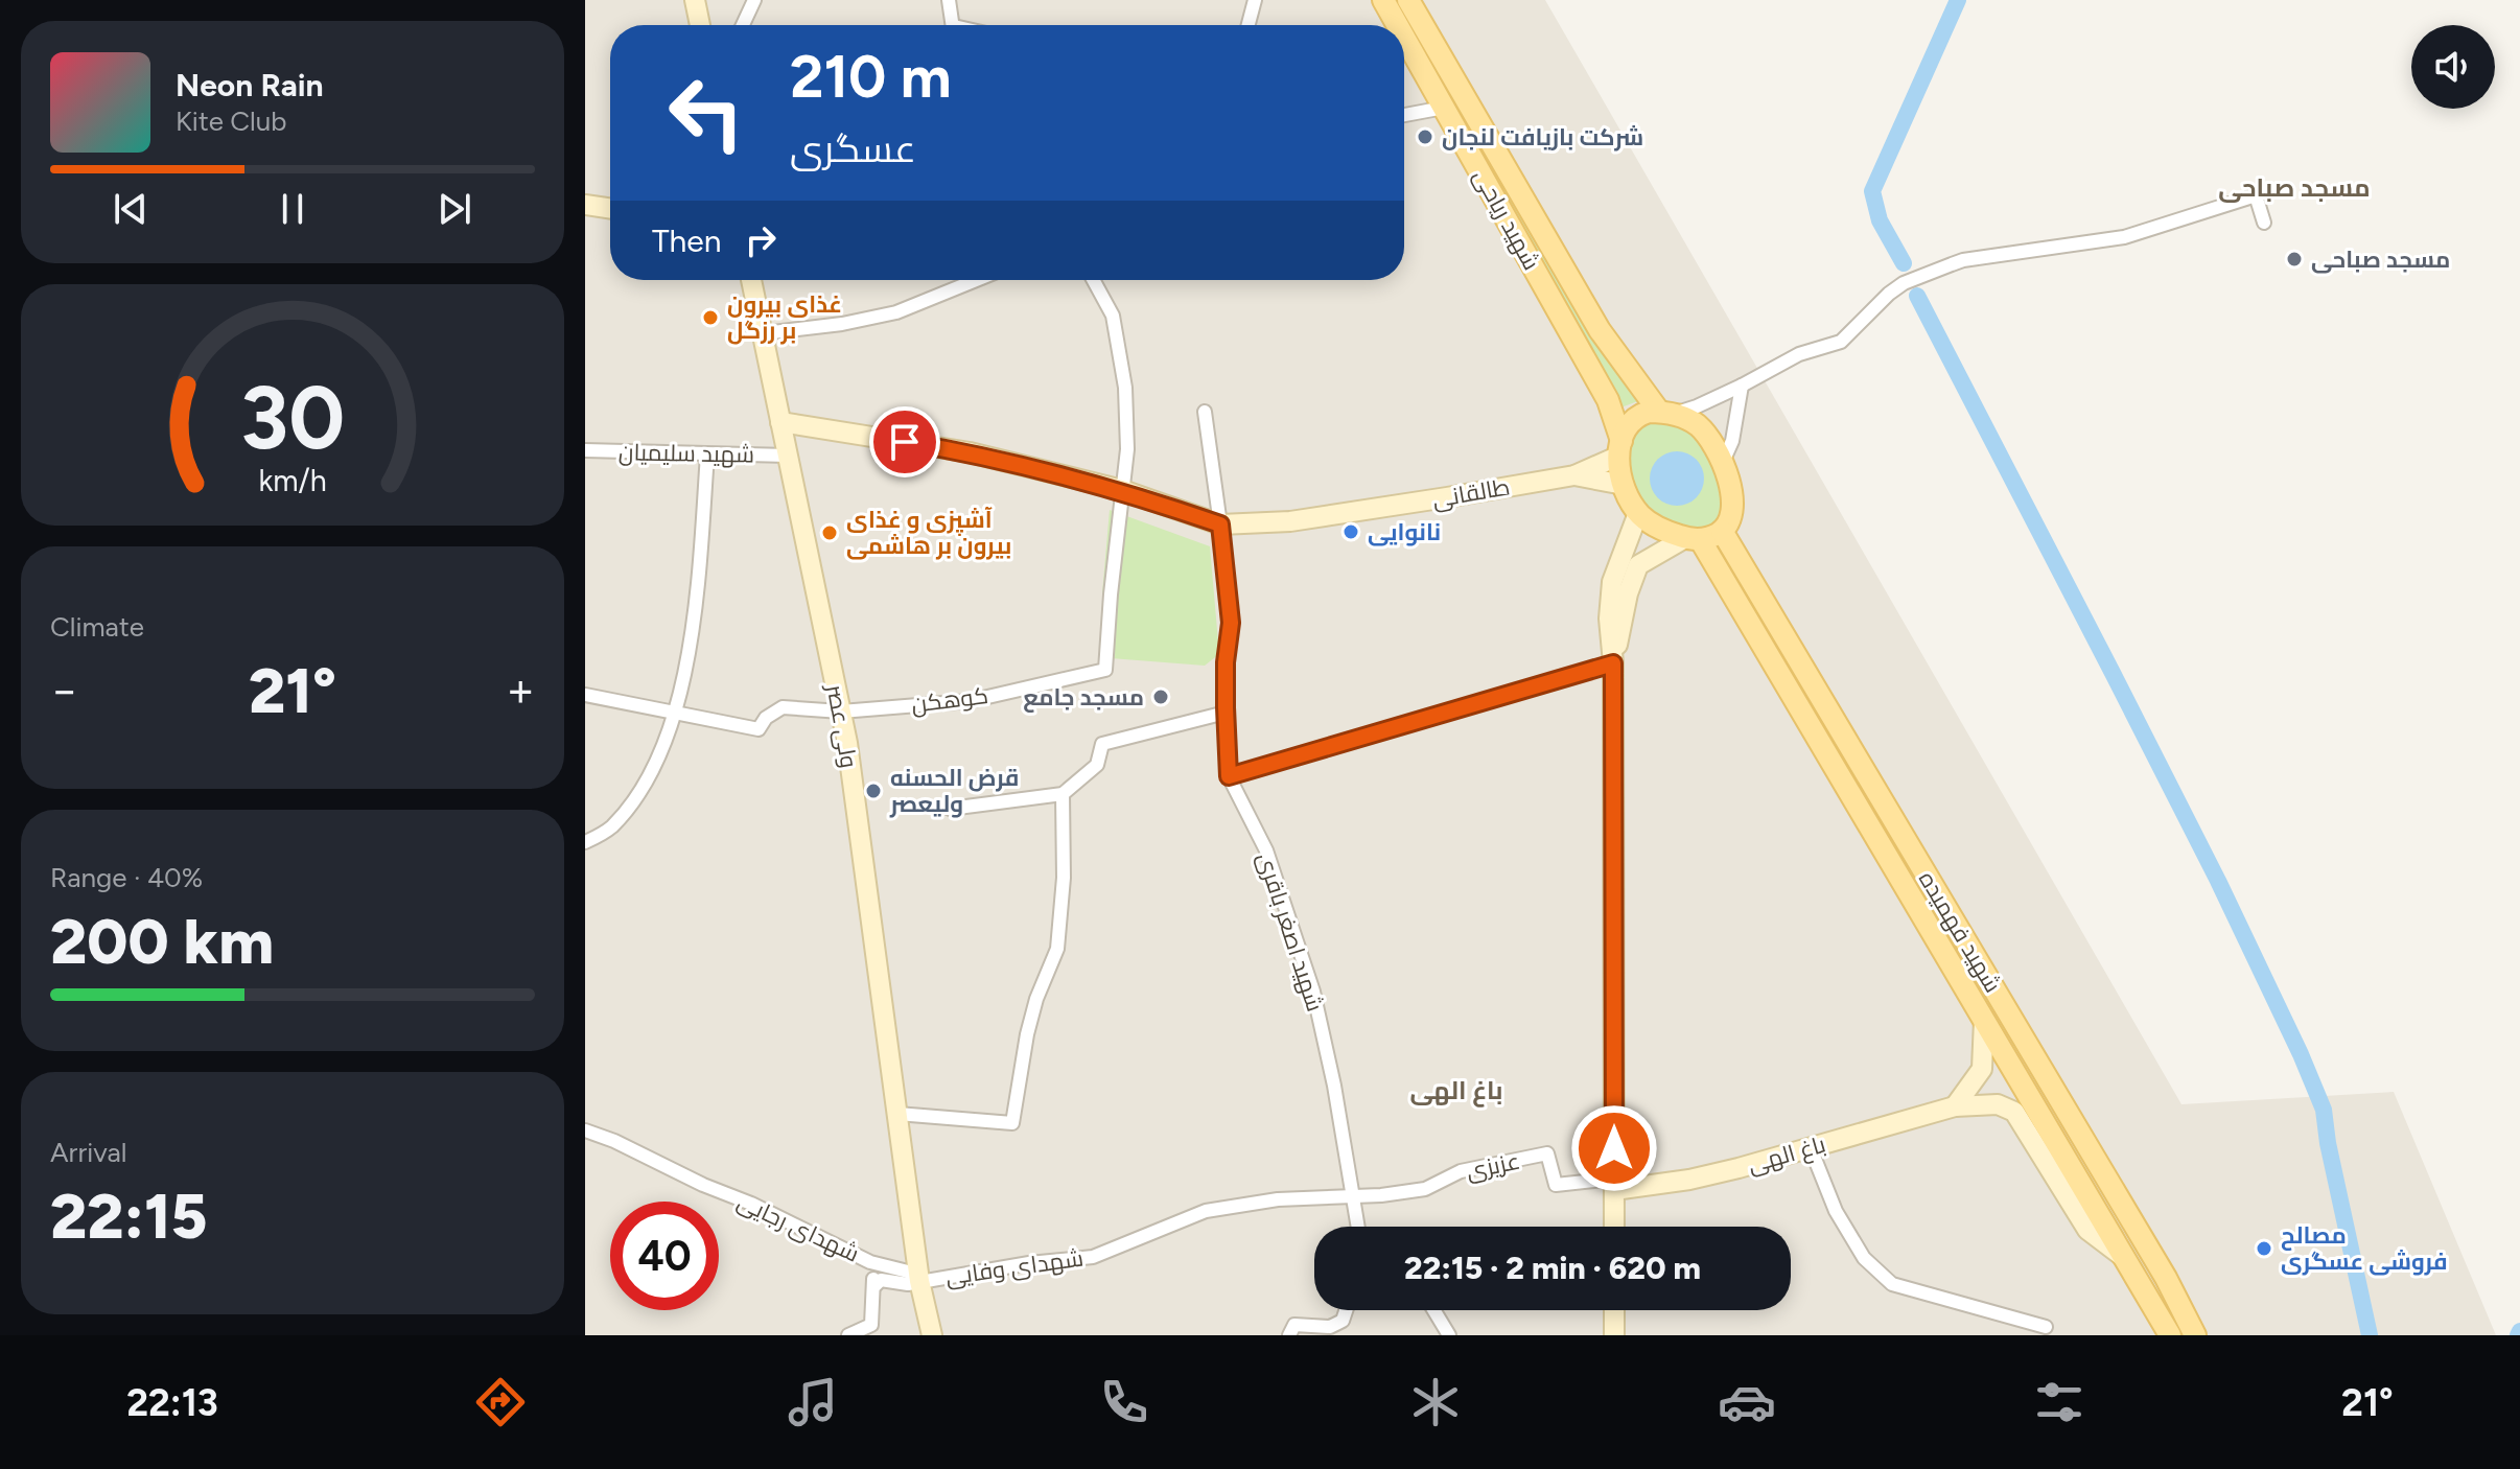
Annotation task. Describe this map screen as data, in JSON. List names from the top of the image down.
{
  "streets": {
    "main road": ["شهید ریاحی", "شهید فهمیده"],
    "street": [
      "شهید سلیمیان",
      "طالقانی",
      "کوهکن",
      "ولی عصر",
      "شهید اصغر باقری",
      "باغ الهی",
      "عزیزی",
      "شهدای رجایی",
      "شهدای وفایی"
    ]
  },
  "crossings": [
    ["شهید ریاحی", "شهید فهمیده"],
    ["شهید سلیمیان", "ولی عصر"],
    ["طالقانی", "کوهکن"],
    ["طالقانی", "ولی عصر"],
    ["طالقانی", "شهید اصغر باقری"],
    ["کوهکن", "ولی عصر"],
    ["ولی عصر", "شهدای رجایی"],
    ["ولی عصر", "شهدای وفایی"],
    ["شهید اصغر باقری", "عزیزی"],
    ["شهید اصغر باقری", "شهدای وفایی"],
    ["شهید فهمیده", "باغ الهی"],
    ["باغ الهی", "عزیزی"],
    ["عزیزی", "شهدای وفایی"],
    ["شهدای رجایی", "شهدای وفایی"]
  ],
  "districts": ["مسجد صباحی", "باغ الهی"],
  "places": [
    "شرکت بازیافت لنجان",
    "مسجد صباحی",
    "غذای بیرون بر رزگل",
    "نانوایی",
    "آشپزی و غذای بیرون بر هاشمی",
    "مسجد جامع",
    "قرض الحسنه ولیعصر",
    "مصالح فروشی عسگری"
  ],
  "page": {
    "turn": ["210 m", "عسگری"],
    "song": ["Neon Rain", "Kite Club"],
    "then": "Then",
    "tile": [
      "Climate",
      ["Range · 40%", "200 km"],
      ["Arrival", "22:15"]
    ],
    "heat": ["−", "21°", "+"],
    "limit": "40",
    "trip": "22:15 · 2 min · 620 m",
    "tabs": ["22:13", "21°"],
    "gauge": ["30", "km/h"]
  }
}
